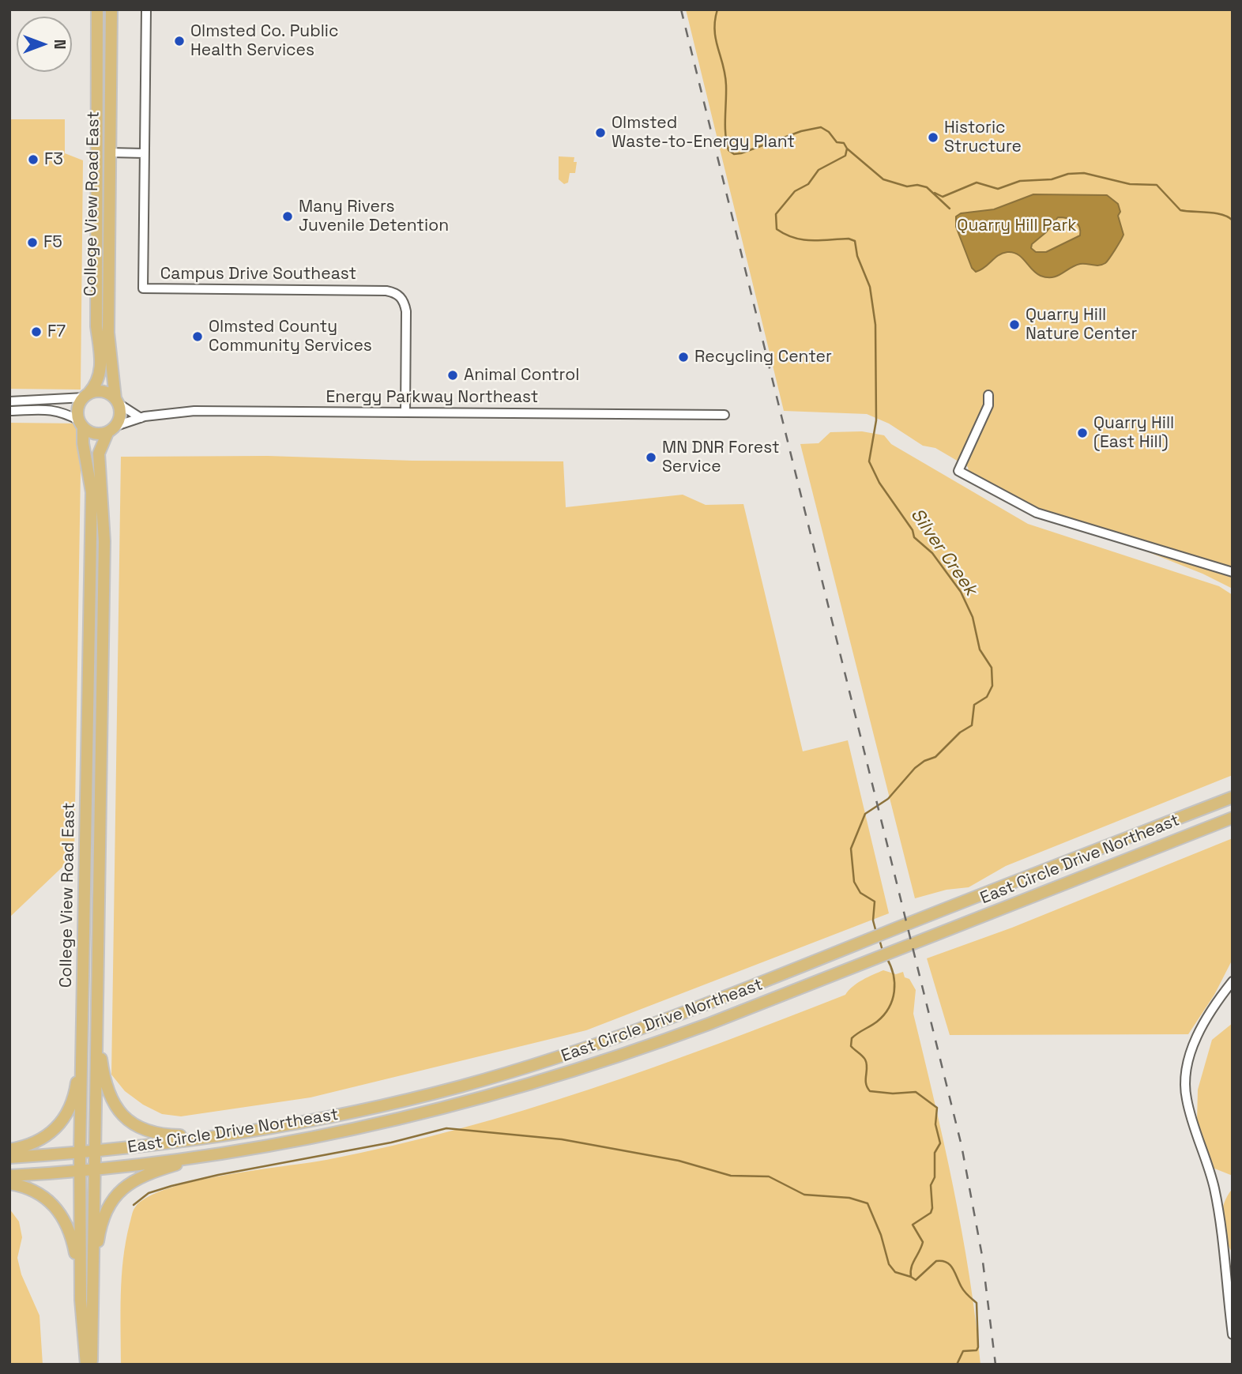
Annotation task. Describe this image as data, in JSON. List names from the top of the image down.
{
  "streets": {
    "main road": ["College View Road East", "East Circle Drive Northeast"],
    "street": ["Campus Drive Southeast", "Energy Parkway Northeast"]
  },
  "crossings": [
    ["College View Road East", "Energy Parkway Northeast"],
    ["College View Road East", "East Circle Drive Northeast"],
    ["Campus Drive Southeast", "Energy Parkway Northeast"]
  ],
  "water": ["Silver Creek"],
  "parks": ["Quarry Hill Park"],
  "places": [
    "Olmsted Co. Public Health Services",
    "Olmsted Waste-to-Energy Plant",
    "Historic Structure",
    "F3",
    "Many Rivers Juvenile Detention",
    "F5",
    "Quarry Hill Nature Center",
    "F7",
    "Olmsted County Community Services",
    "Recycling Center",
    "Animal Control",
    "Quarry Hill (East Hill)",
    "MN DNR Forest Service"
  ],
  "north": "right"
}
